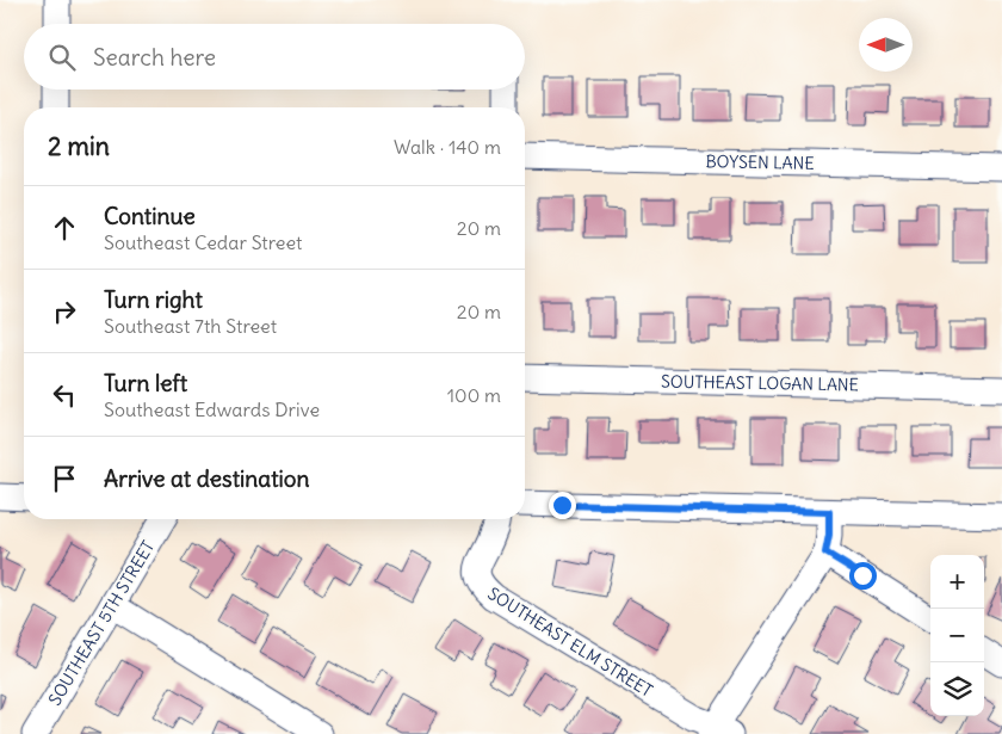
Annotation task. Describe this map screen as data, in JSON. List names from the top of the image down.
{
  "streets": {
    "street": [
      "BOYSEN LANE",
      "SOUTHEAST LOGAN LANE",
      "SOUTHEAST 5TH STREET",
      "SOUTHEAST ELM STREET"
    ]
  },
  "north": "left",
  "page": {
    "search": "Search here",
    "heading": ["2 min", "Walk · 140 m"],
    "list": [
      ["Continue", "Southeast Cedar Street", "20 m"],
      ["Turn right", "Southeast 7th Street", "20 m"],
      ["Turn left", "Southeast Edwards Drive", "100 m"],
      "Arrive at destination"
    ],
    "map_buttons": ["+", "−"]
  }
}
